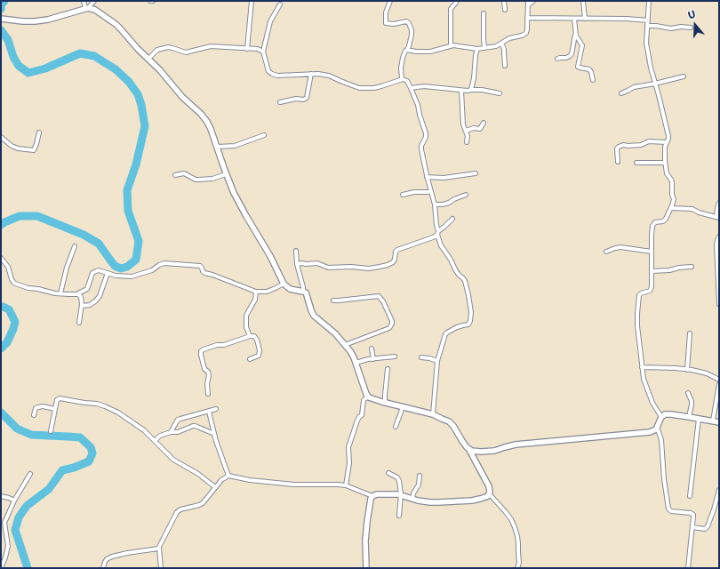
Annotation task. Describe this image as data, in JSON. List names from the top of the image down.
{
  "north": "top"
}
